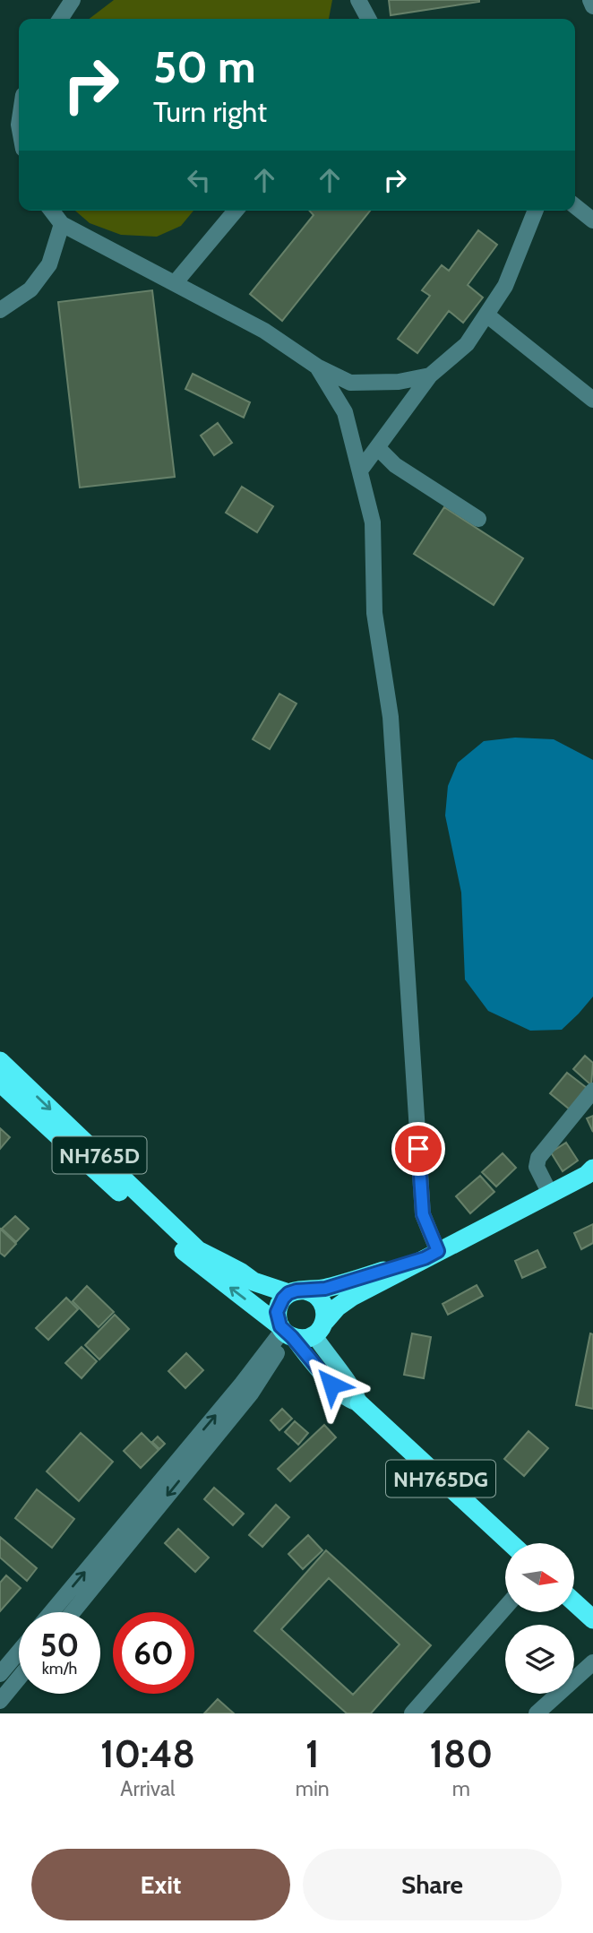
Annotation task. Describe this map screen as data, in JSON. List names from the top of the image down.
{
  "streets": {
    "highway": ["NH765D", "NH765DG"]
  },
  "north": "right",
  "page": {
    "turn": ["50 m", "Turn right"],
    "speed": "50 km/h",
    "limit": "60",
    "eta": [
      "10:48",
      "Arrival",
      "1",
      "min",
      "180",
      "m"
    ],
    "buttons": ["Exit", "Share"]
  }
}
